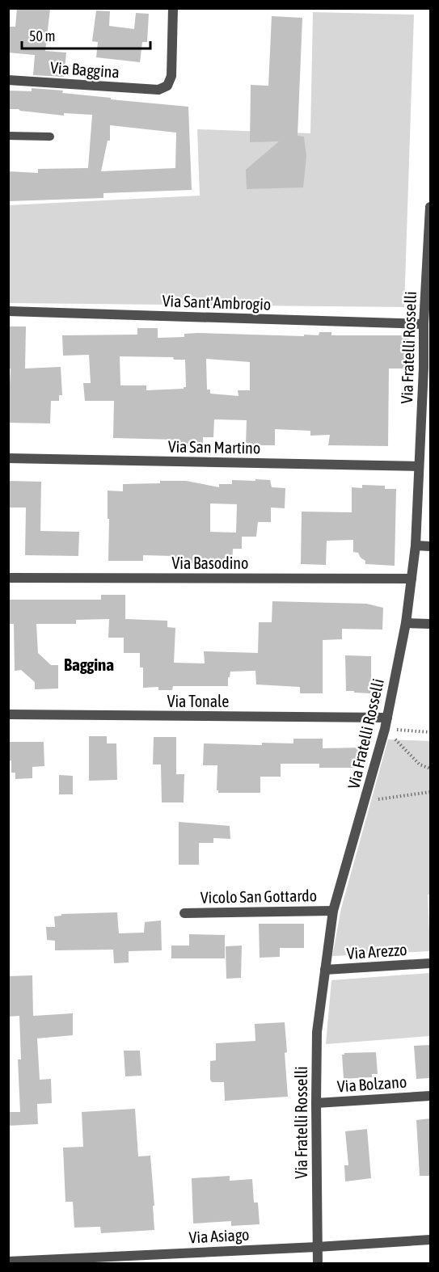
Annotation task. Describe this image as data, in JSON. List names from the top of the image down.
{
  "streets": {
    "street": [
      "Via Baggina",
      "Via Sant'Ambrogio",
      "Via Fratelli Rosselli",
      "Via San Martino",
      "Via Basodino",
      "Via Tonale",
      "Vicolo San Gottardo",
      "Via Arezzo",
      "Via Bolzano",
      "Via Asiago"
    ]
  },
  "crossings": [
    ["Via Sant'Ambrogio", "Via Fratelli Rosselli"],
    ["Via Fratelli Rosselli", "Via San Martino"],
    ["Via Fratelli Rosselli", "Via Basodino"],
    ["Via Fratelli Rosselli", "Via Tonale"],
    ["Via Fratelli Rosselli", "Vicolo San Gottardo"],
    ["Via Fratelli Rosselli", "Via Arezzo"],
    ["Via Fratelli Rosselli", "Via Bolzano"],
    ["Via Fratelli Rosselli", "Via Asiago"]
  ],
  "districts": ["Baggina"],
  "scale_bar": "50 m"
}
